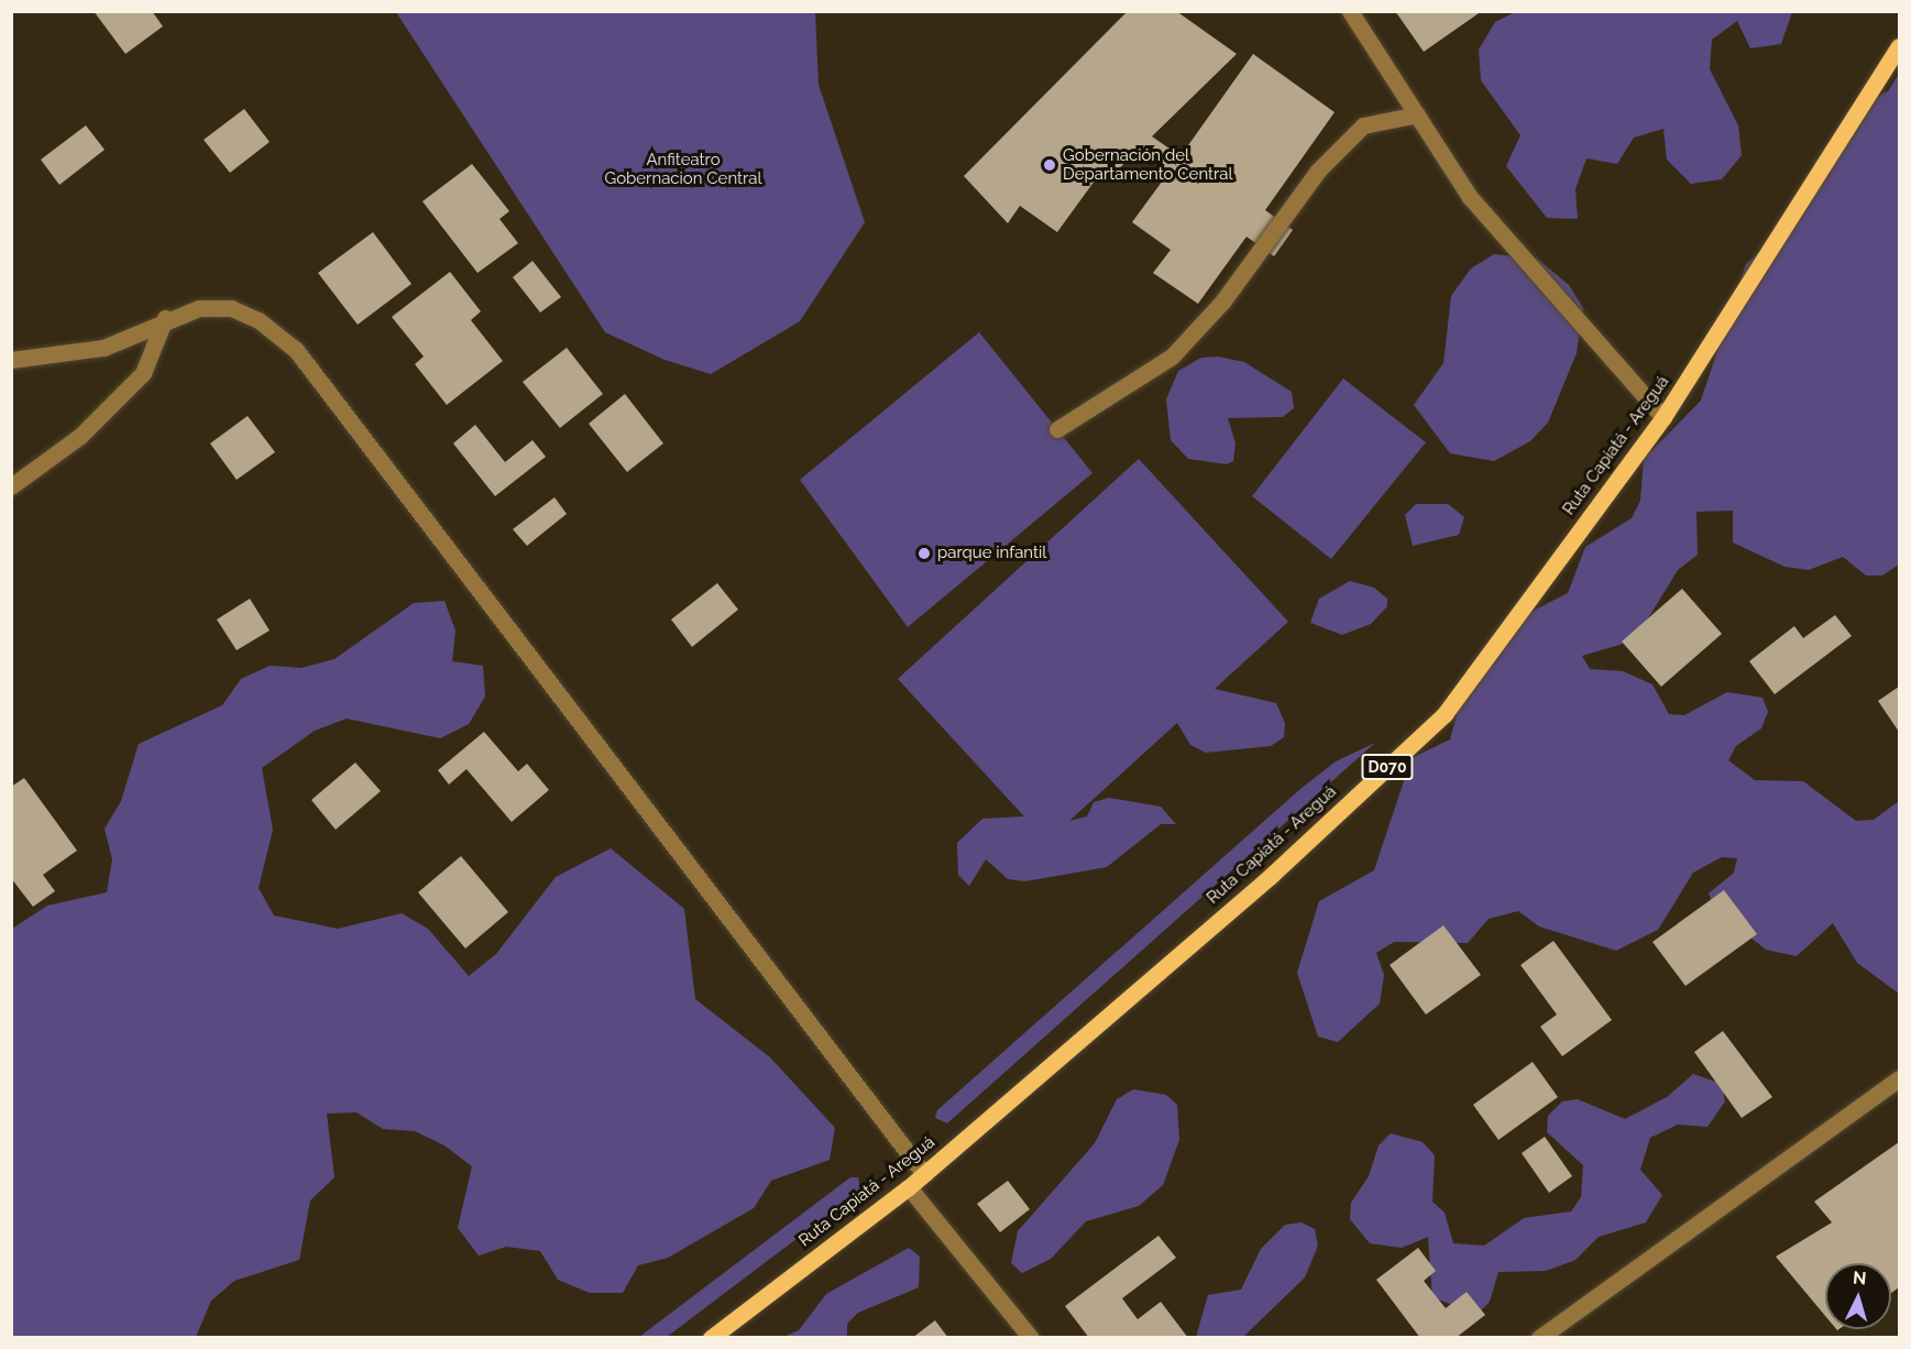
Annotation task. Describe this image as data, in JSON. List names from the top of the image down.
{
  "streets": {
    "main road": ["Ruta Capiatá - Areguá", "D070"]
  },
  "parks": ["Anfiteatro Gobernacion Central"],
  "places": ["Gobernación del Departamento Central", "parque infantil"],
  "north": "top"
}
